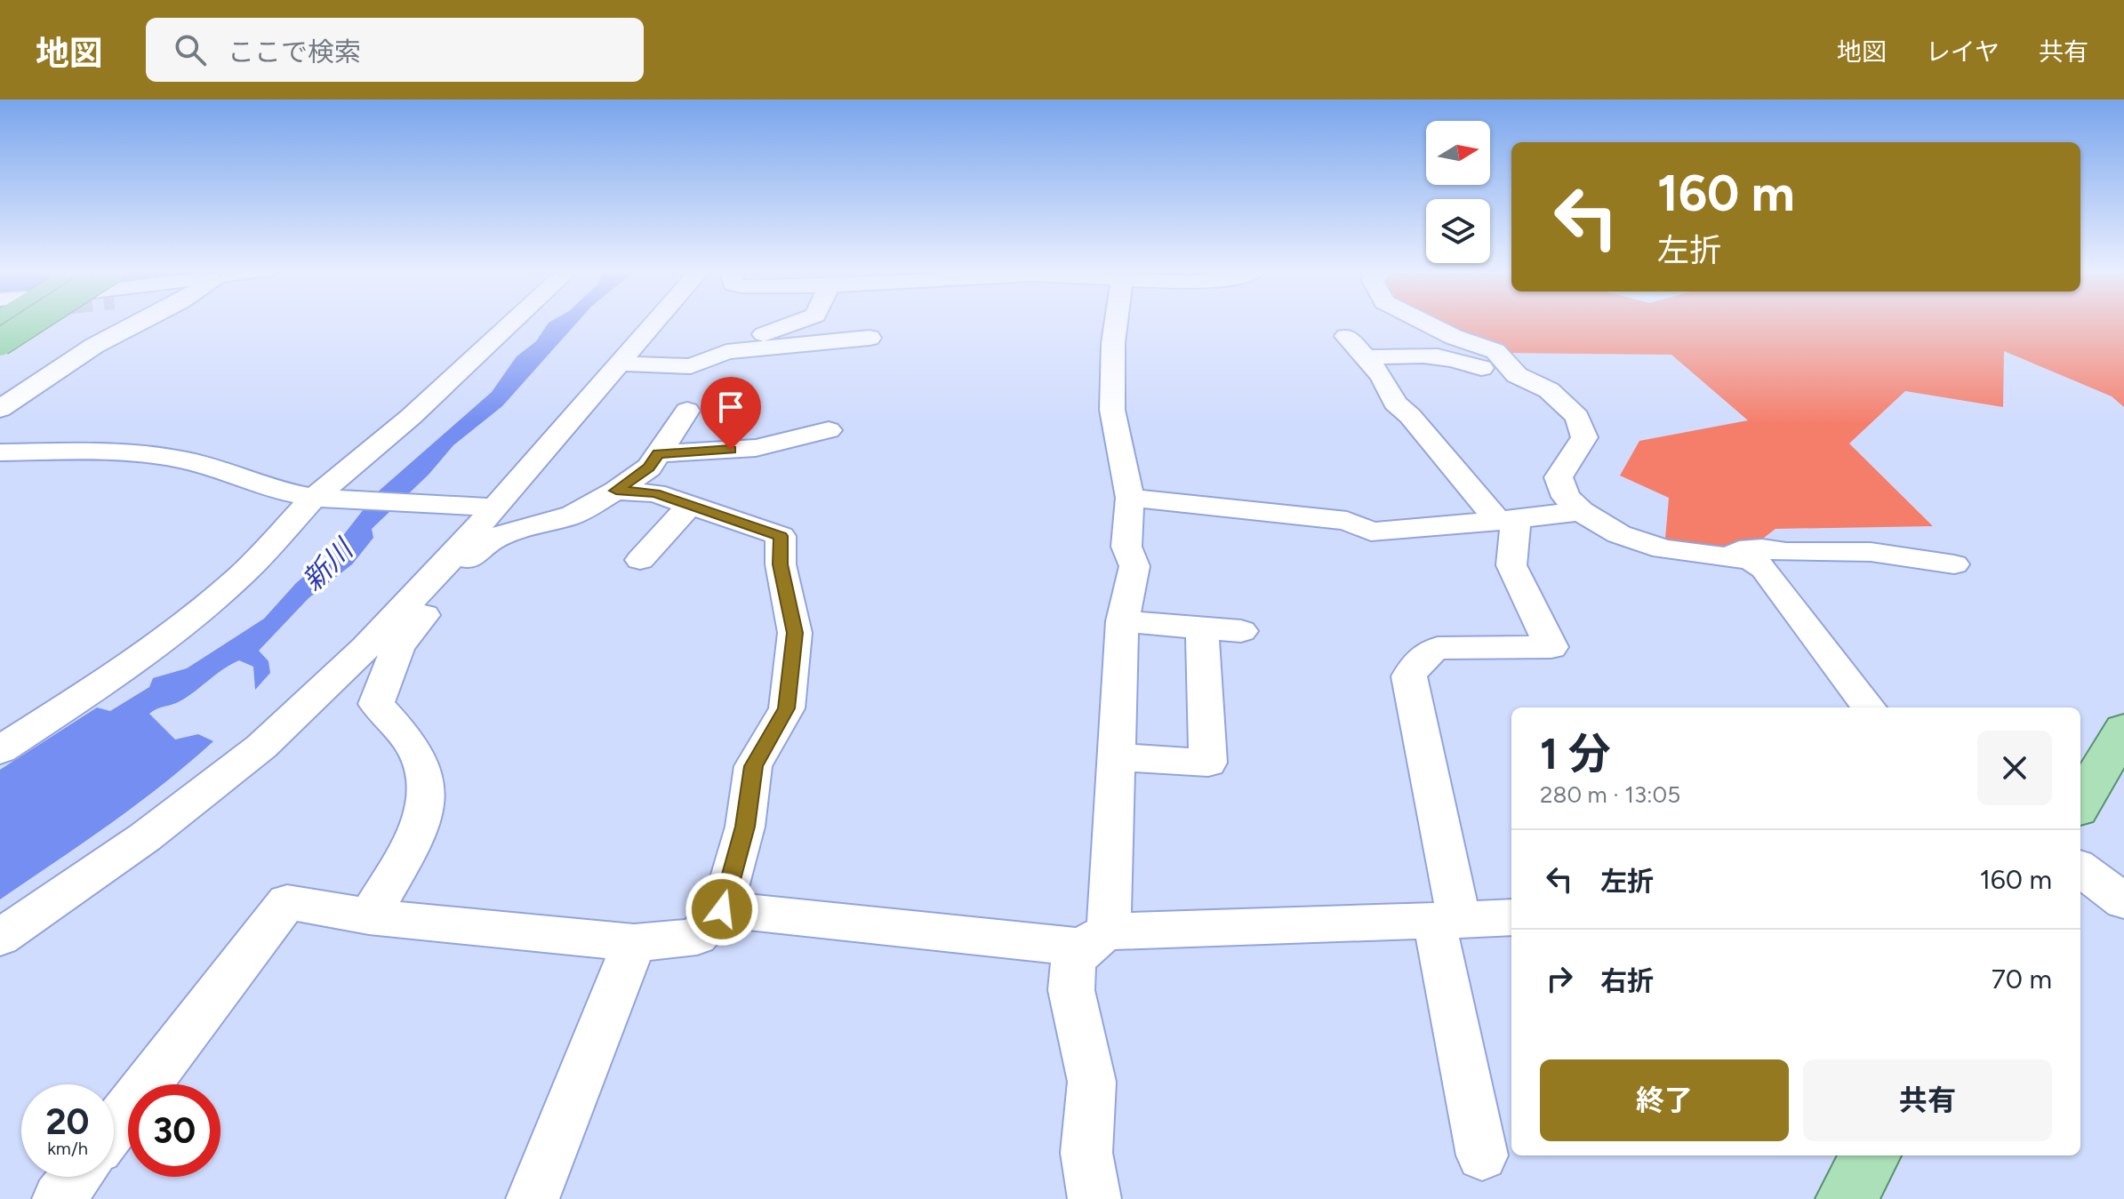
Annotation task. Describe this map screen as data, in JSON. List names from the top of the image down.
{
  "water": ["新川"],
  "north": "right",
  "page": {
    "header": "地図",
    "search": "ここで検索",
    "nav": ["地図", "レイヤ", "共有"],
    "turn": ["160 m", "左折"],
    "heading": ["1 分", "280 m · 13:05"],
    "list": [
      {
        "name": "左折",
        "value": "160 m"
      },
      {
        "name": "右折",
        "value": "70 m"
      }
    ],
    "buttons": ["終了", "共有"],
    "speed": "20 km/h",
    "limit": "30"
  }
}
